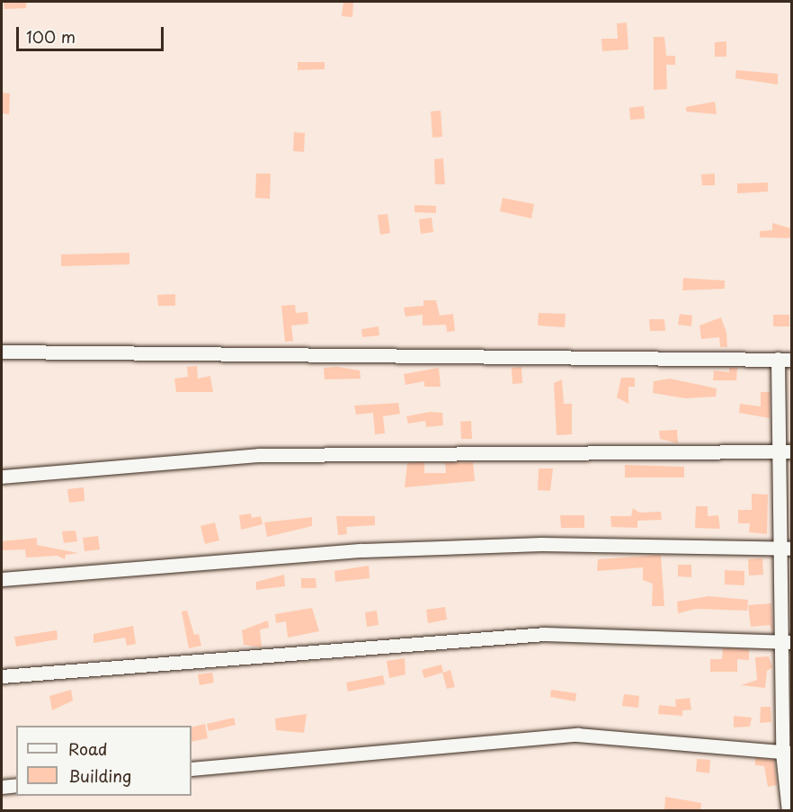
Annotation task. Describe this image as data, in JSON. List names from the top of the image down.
{
  "legend": ["Road", "Building"],
  "scale_bar": "100 m"
}
